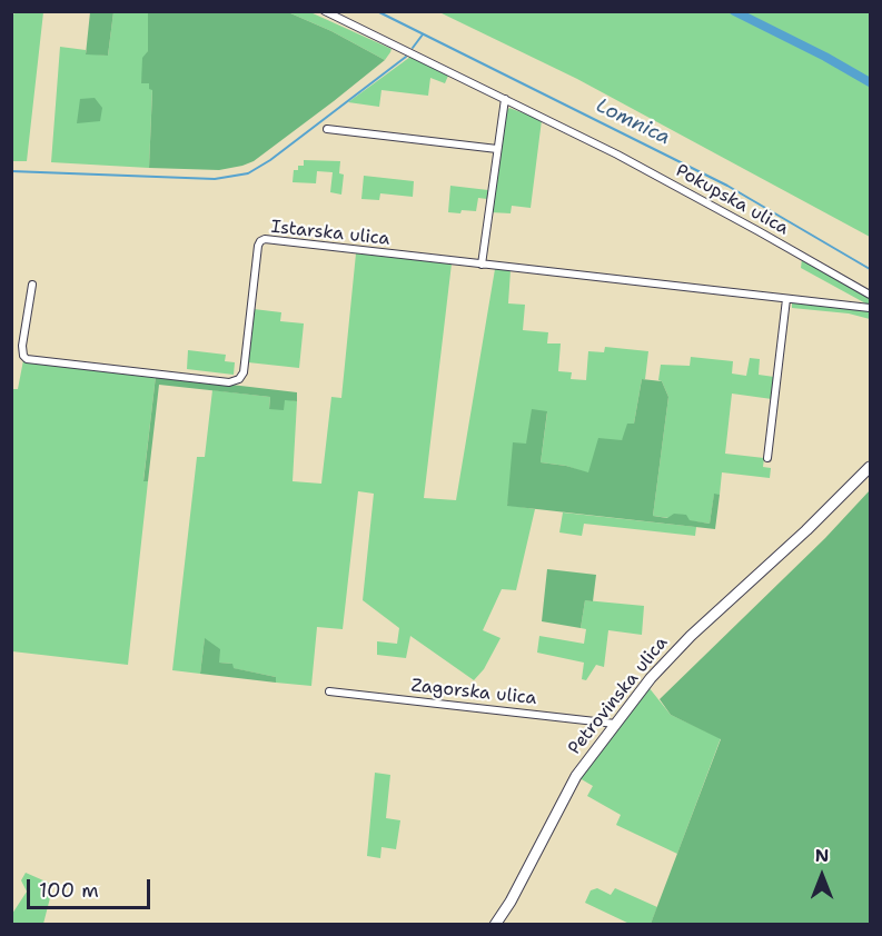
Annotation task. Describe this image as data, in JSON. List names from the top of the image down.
{
  "streets": {
    "street": [
      "Pokupska ulica",
      "Istarska ulica",
      "Zagorska ulica",
      "Petrovinska ulica"
    ]
  },
  "crossings": [
    ["Zagorska ulica", "Petrovinska ulica"]
  ],
  "water": ["Lomnica"],
  "scale_bar": "100 m",
  "north": "top"
}
